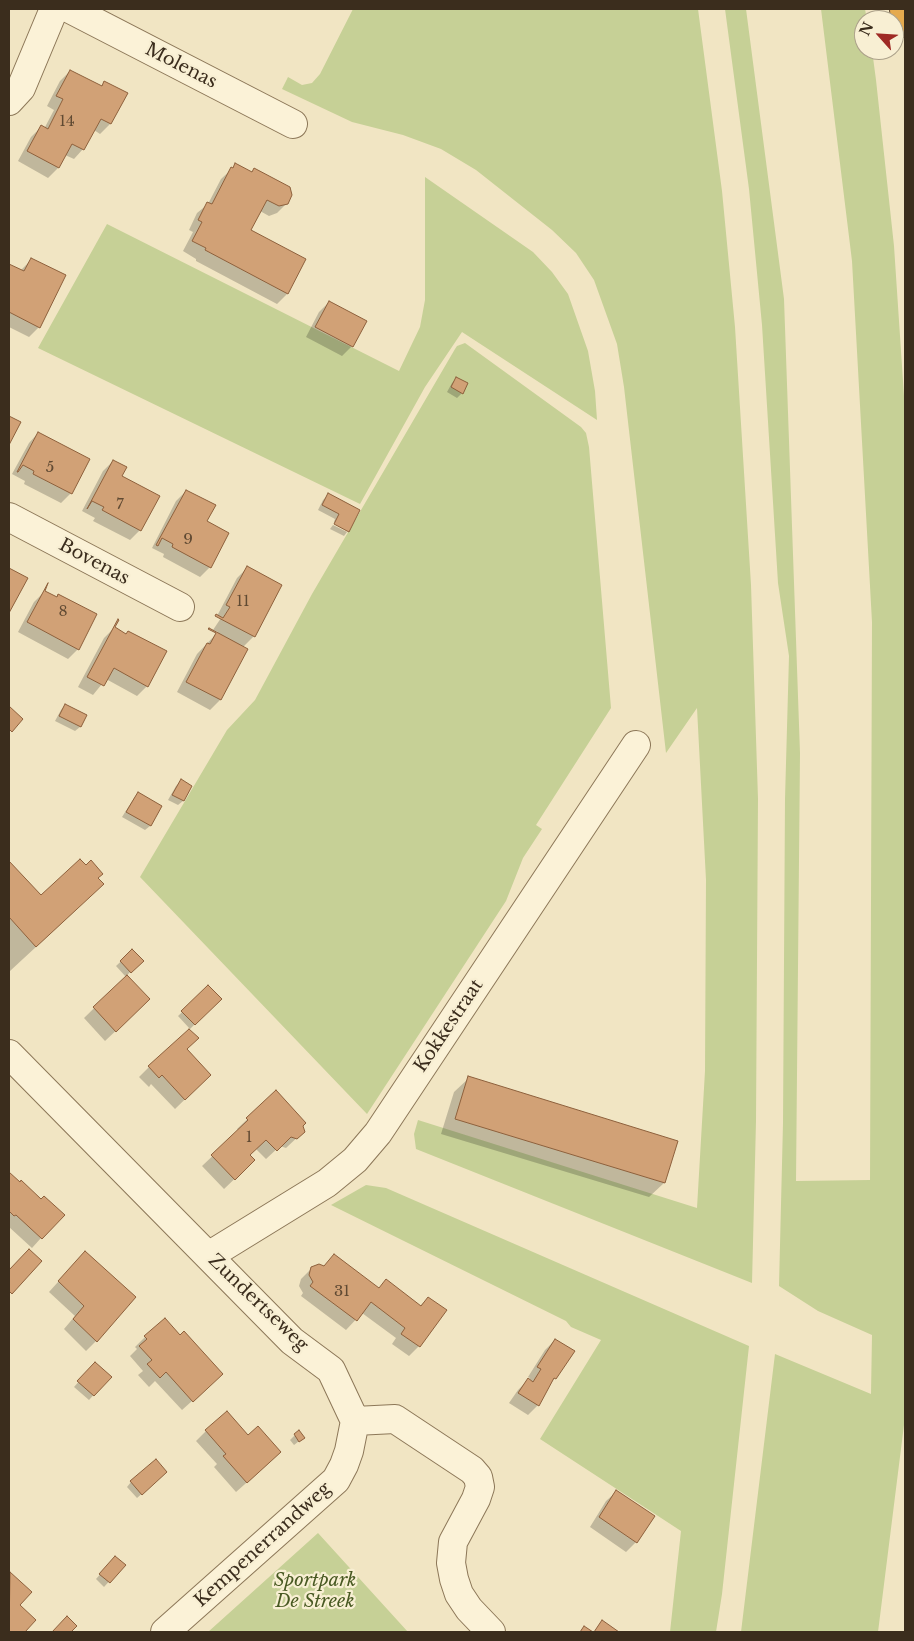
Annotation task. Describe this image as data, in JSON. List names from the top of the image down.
{
  "streets": {
    "street": [
      "Molenas",
      "Bovenas",
      "Kokkestraat",
      "Zundertseweg",
      "Kempenerrandweg"
    ]
  },
  "crossings": [
    ["Kokkestraat", "Zundertseweg"],
    ["Zundertseweg", "Kempenerrandweg"]
  ],
  "parks": ["Sportpark De Streek"],
  "house_numbers": [
    "14",
    "5",
    "7",
    "9",
    "11",
    "8",
    "1",
    "31"
  ],
  "north": "top left"
}
